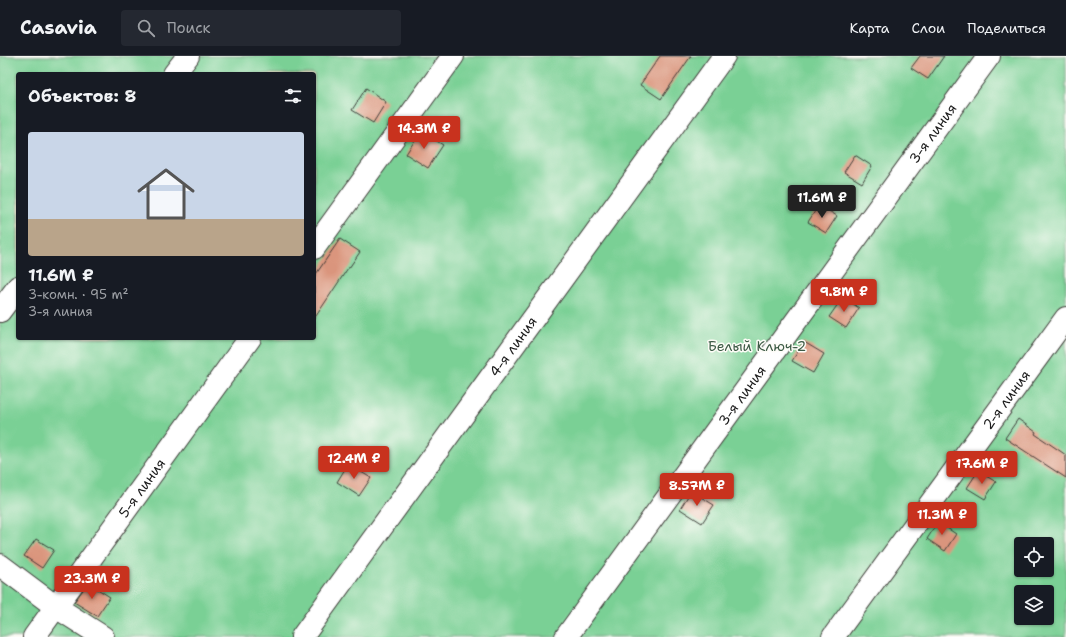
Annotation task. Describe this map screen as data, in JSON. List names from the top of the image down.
{
  "streets": {
    "street": [
      "3-я линия",
      "4-я линия",
      "2-я линия",
      "5-я линия"
    ]
  },
  "parks": ["Белый Ключ-2"],
  "page": {
    "header": "Casavia",
    "search": "Поиск",
    "nav": ["Карта", "Слои", "Поделиться"],
    "heading": "Объектов: 8",
    "price": [
      "14.3M ₽",
      "11.6M ₽",
      "9.8M ₽",
      "12.4M ₽",
      "17.6M ₽",
      "8.57M ₽",
      "11.3M ₽",
      "23.3M ₽"
    ],
    "list": [
      {
        "name": "11.6M ₽",
        "note": "3-комн. · 95 m² · 3-я линия"
      }
    ]
  }
}
